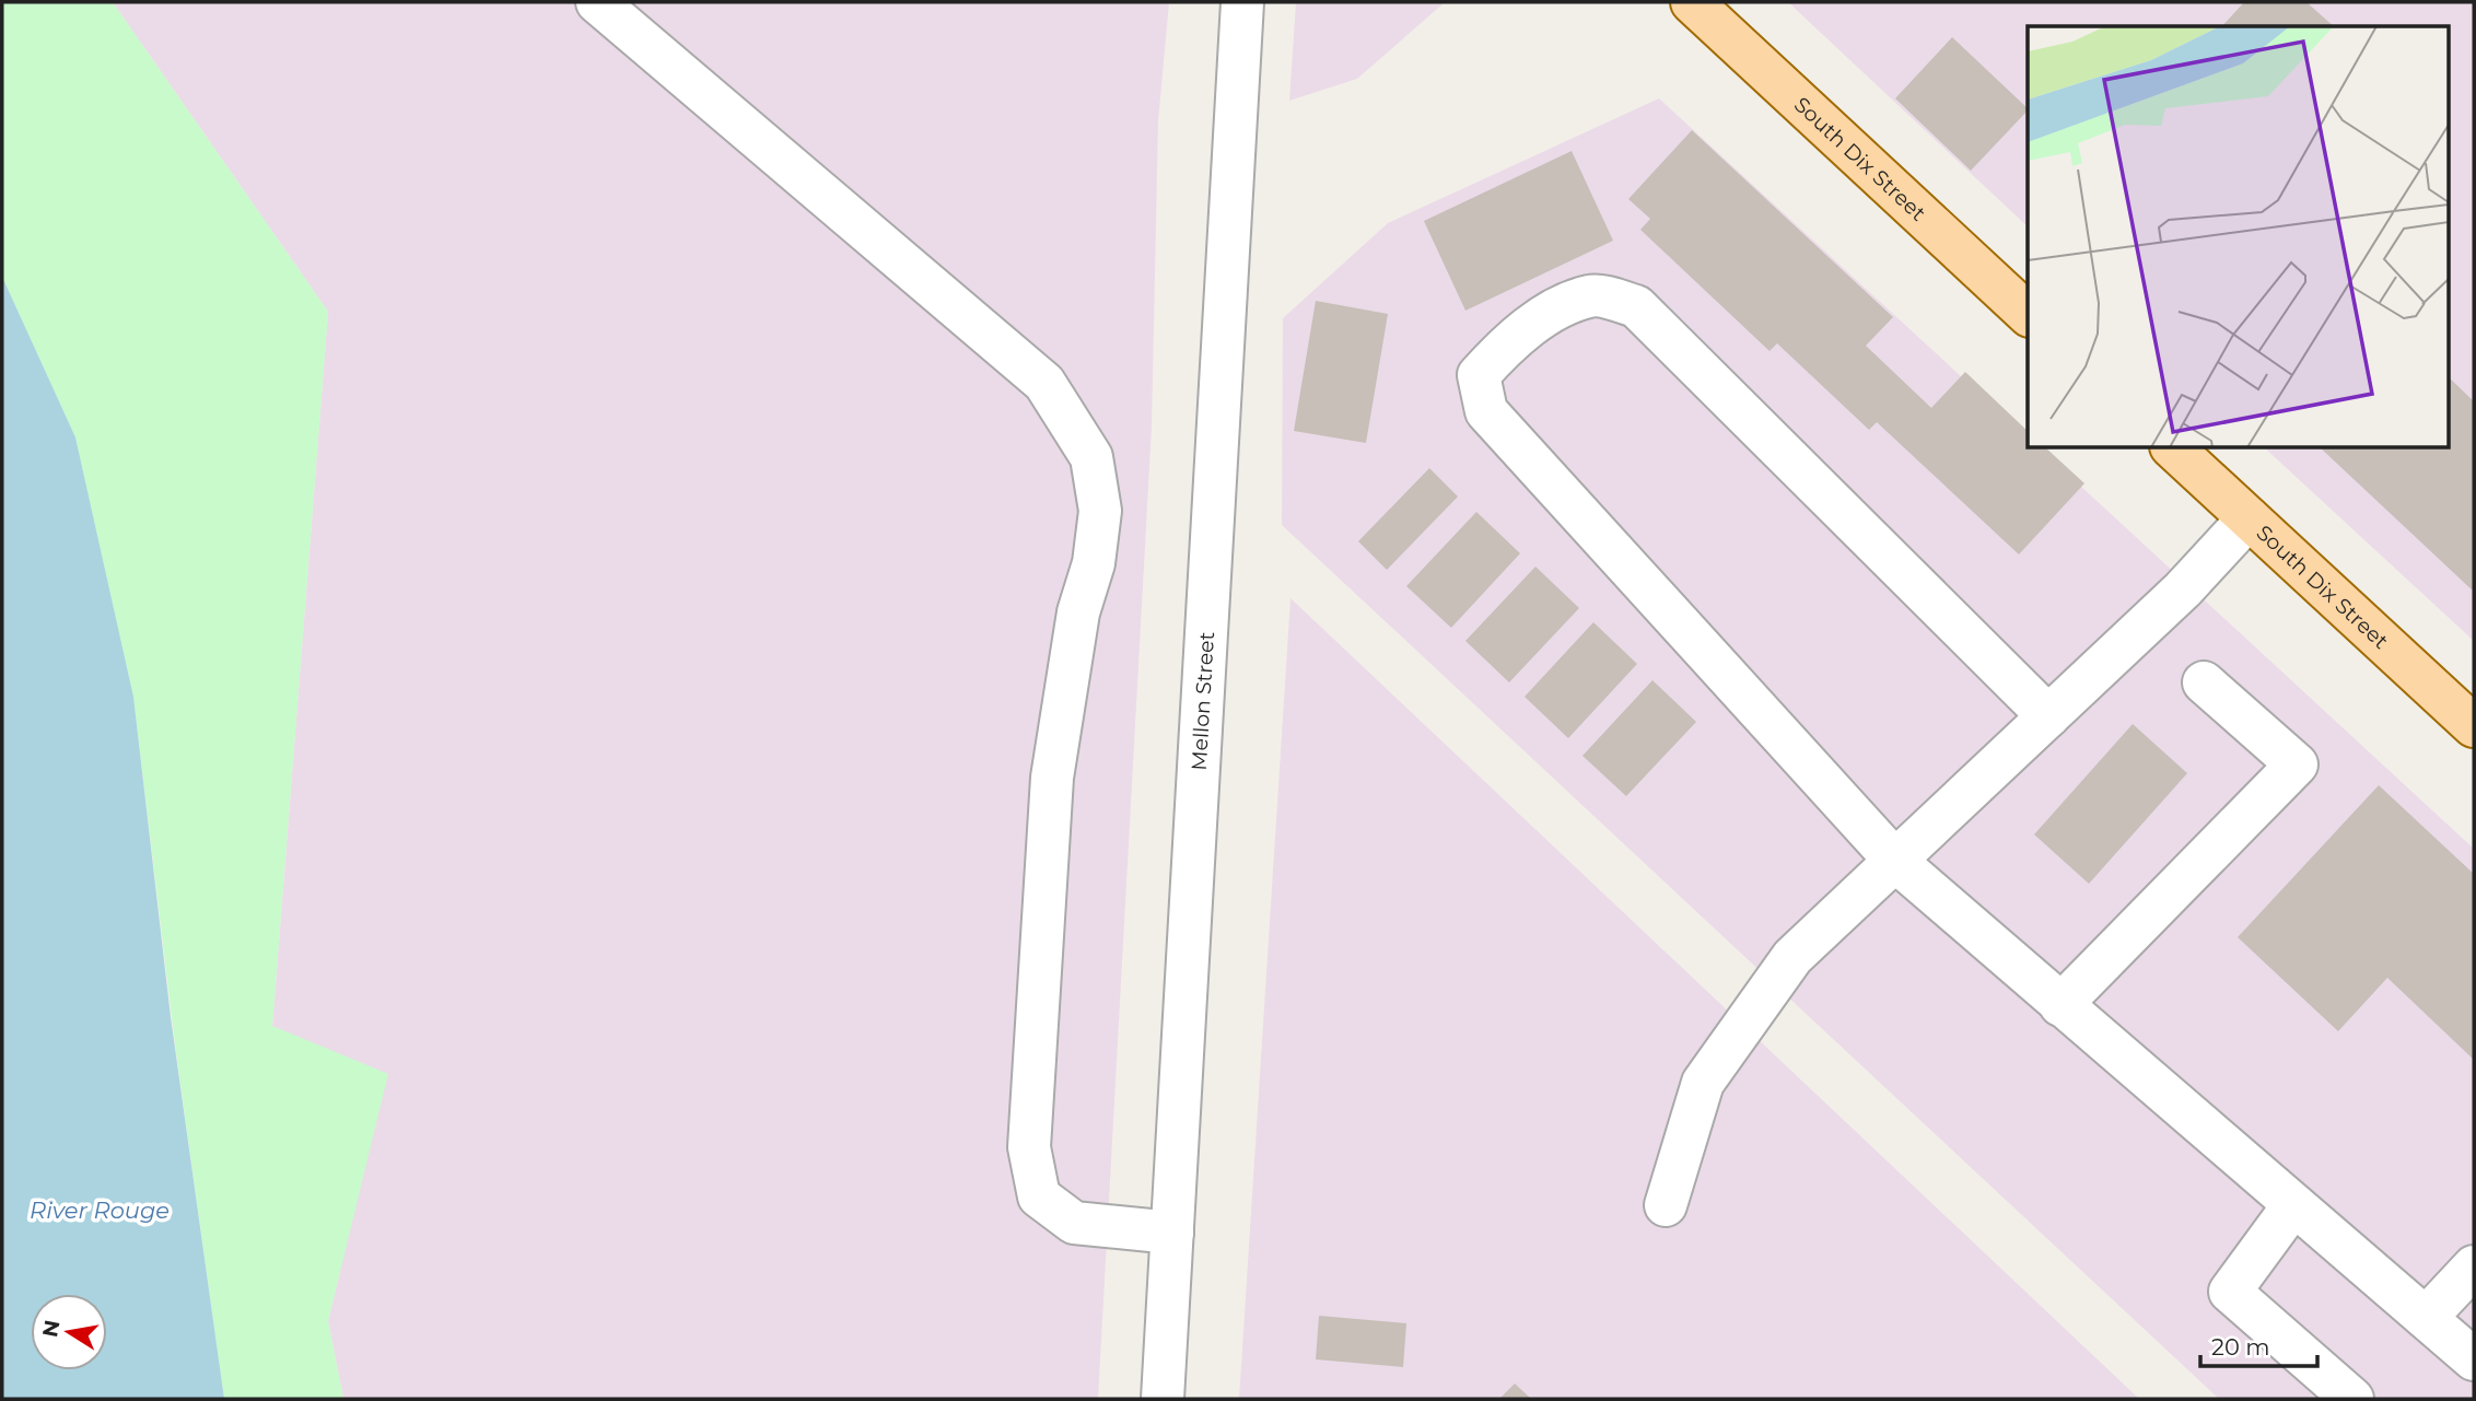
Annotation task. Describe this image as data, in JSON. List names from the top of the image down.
{
  "streets": {
    "main road": ["South Dix Street"],
    "street": ["Mellon Street"]
  },
  "water": ["River Rouge"],
  "scale_bar": "20 m",
  "north": "left"
}
